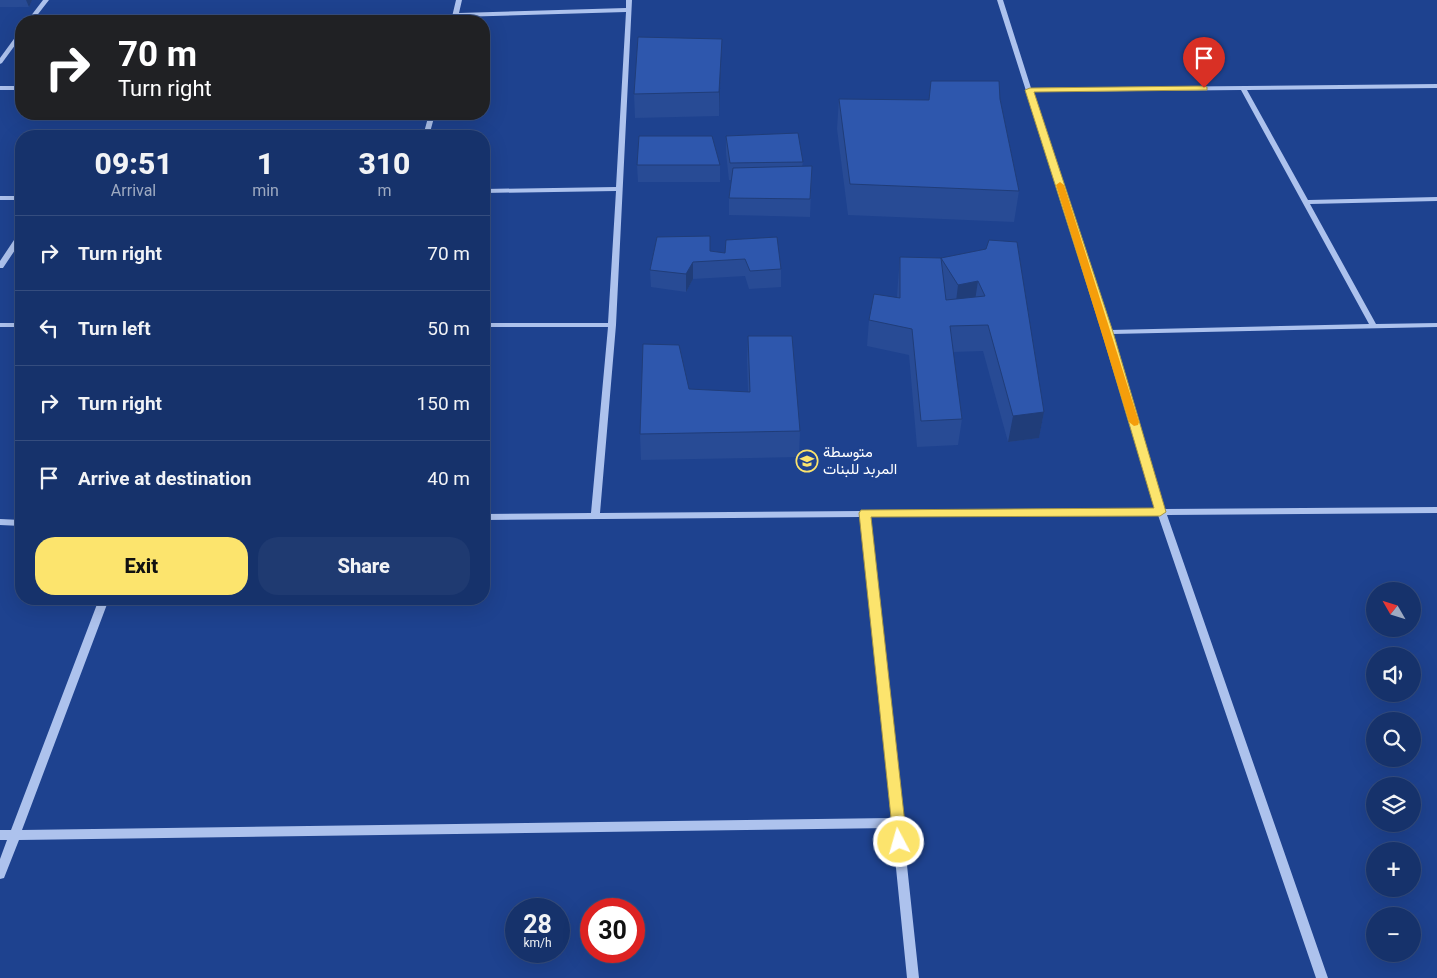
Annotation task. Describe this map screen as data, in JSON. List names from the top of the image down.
{
  "places": {
    "school or university": ["متوسطة المربد للبنات"]
  },
  "north": "top left",
  "page": {
    "turn": ["70 m", "Turn right"],
    "eta": [
      "09:51",
      "Arrival",
      "1",
      "min",
      "310",
      "m"
    ],
    "list": [
      {
        "name": "Turn right",
        "value": "70 m"
      },
      {
        "name": "Turn left",
        "value": "50 m"
      },
      {
        "name": "Turn right",
        "value": "150 m"
      },
      {
        "name": "Arrive at destination",
        "value": "40 m"
      }
    ],
    "buttons": ["Exit", "Share"],
    "map_buttons": ["+", "−"],
    "speed": "28 km/h",
    "limit": "30"
  }
}
